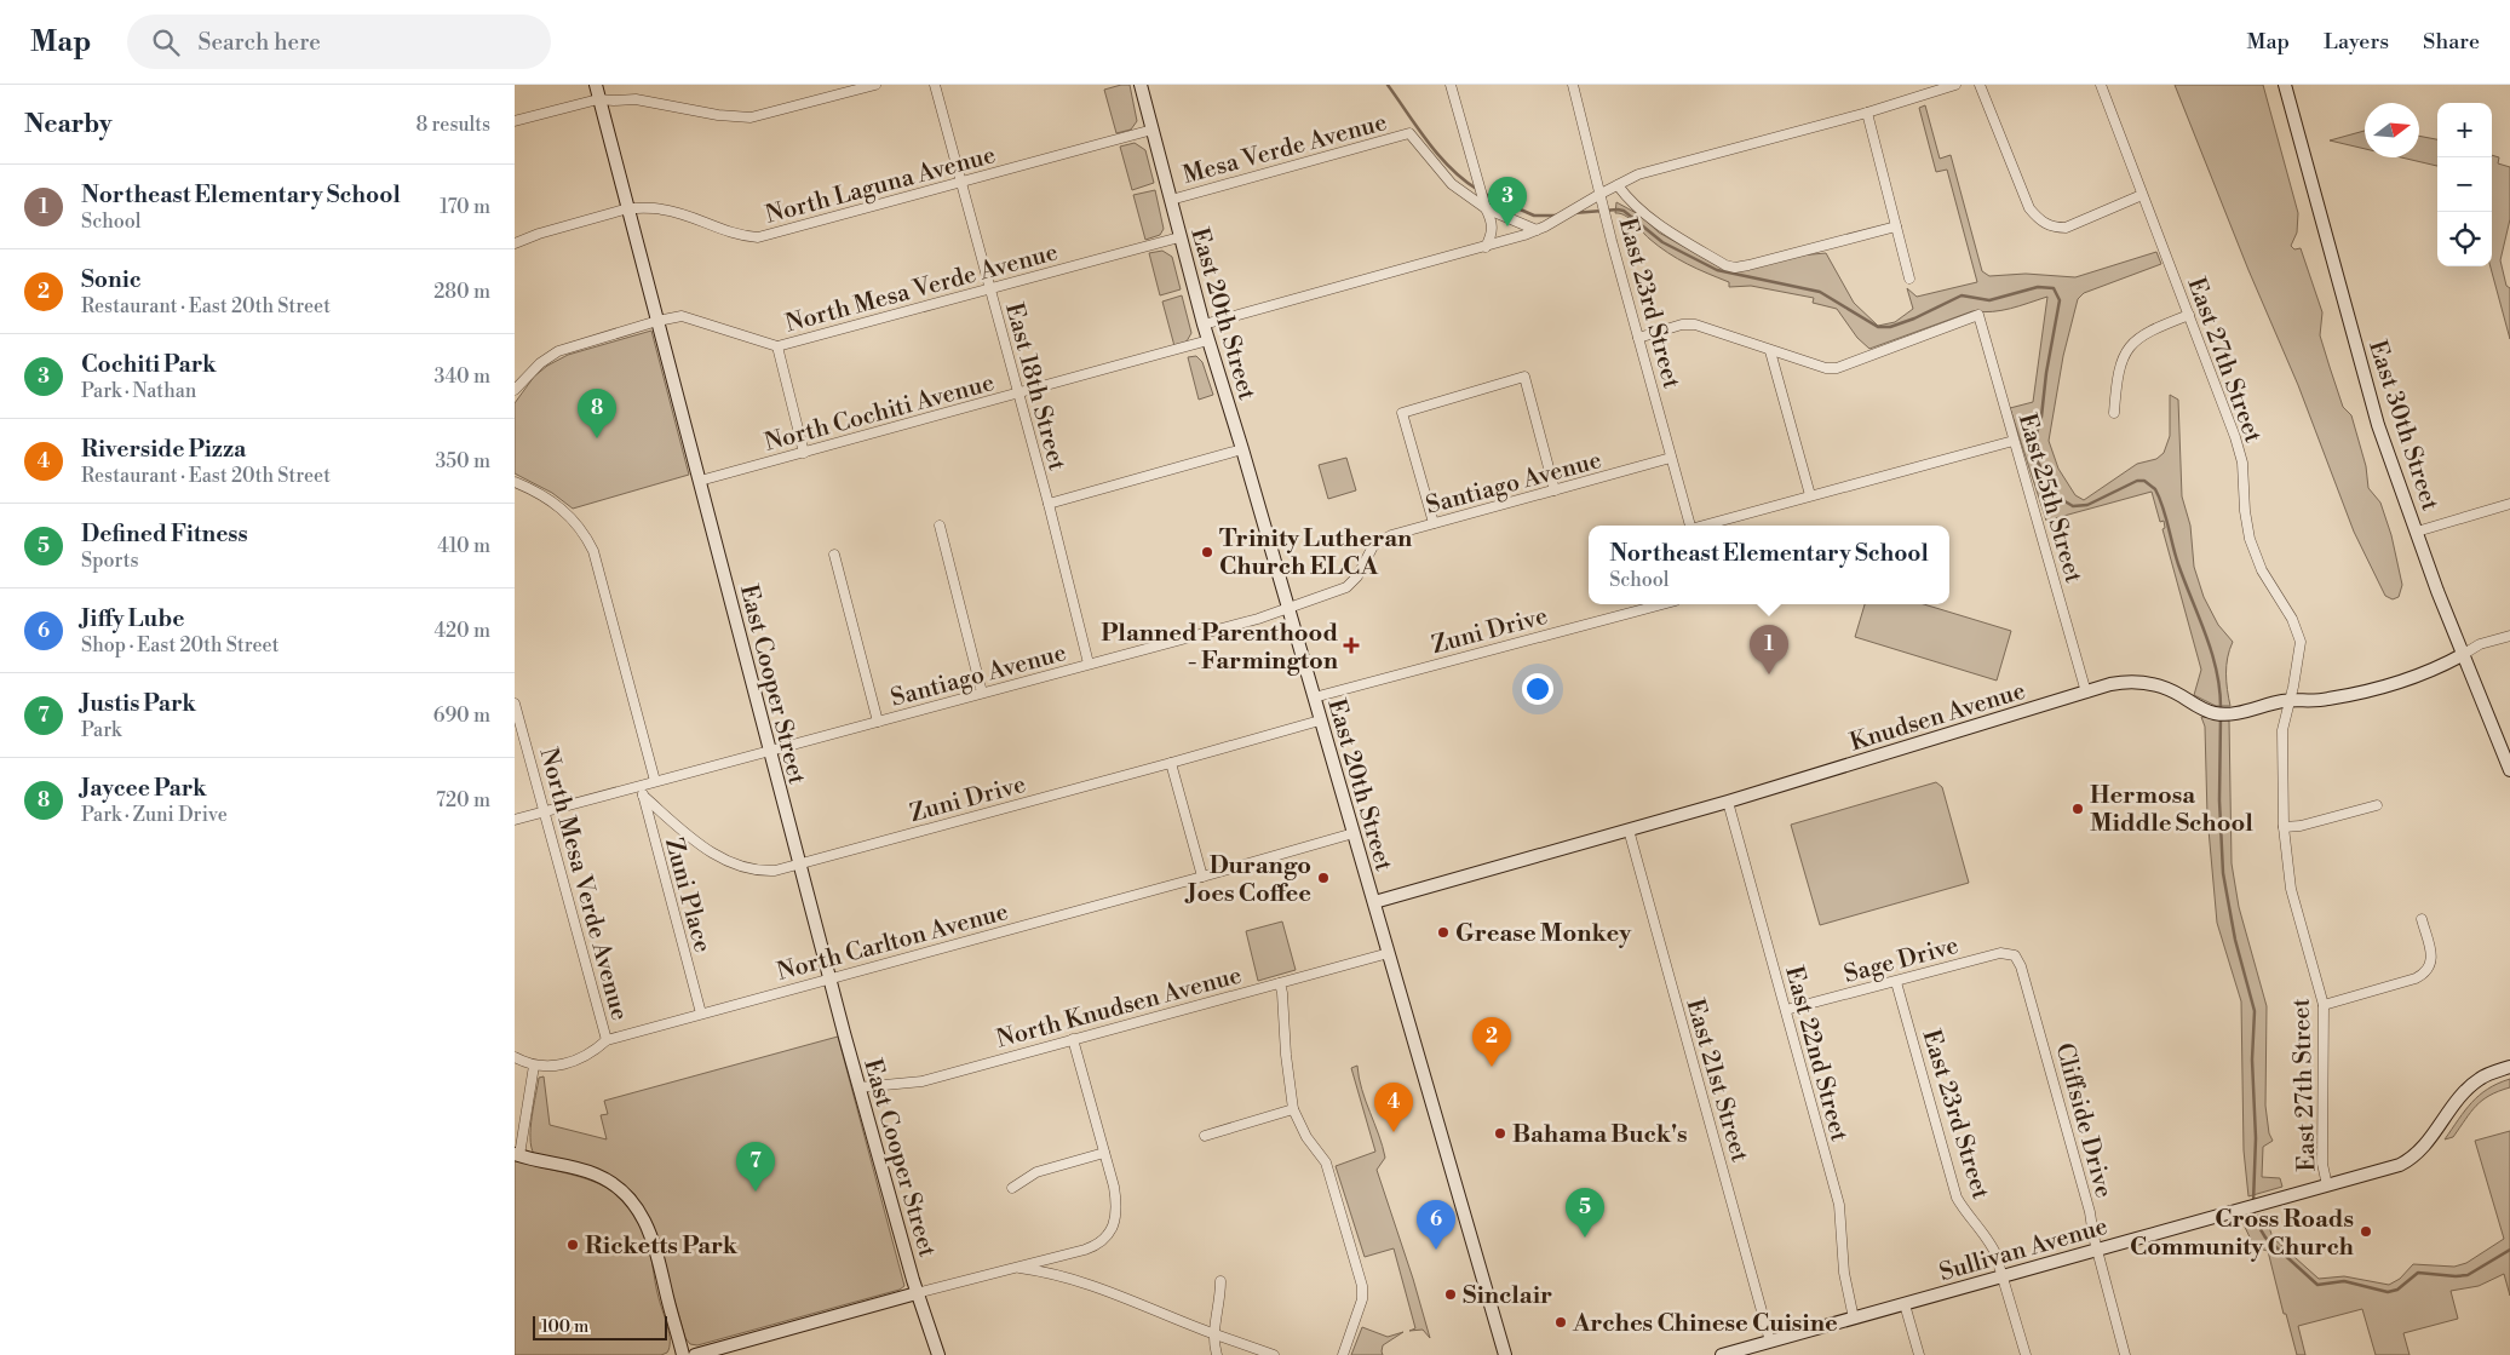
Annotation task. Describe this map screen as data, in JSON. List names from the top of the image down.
{
  "streets": {
    "street": [
      "Mesa Verde Avenue",
      "North Laguna Avenue",
      "North Mesa Verde Avenue",
      "East 23rd Street",
      "East 20th Street",
      "East 27th Street",
      "East 18th Street",
      "North Cochiti Avenue",
      "East 30th Street",
      "Santiago Avenue",
      "East 25th Street",
      "Zuni Drive",
      "East Cooper Street",
      "Knudsen Avenue",
      "Zuni Place",
      "North Carlton Avenue",
      "Sage Drive",
      "North Knudsen Avenue",
      "East 22nd Street",
      "East 21st Street",
      "Cliffside Drive",
      "Sullivan Avenue"
    ]
  },
  "crossings": [
    ["Mesa Verde Avenue", "East 20th Street"],
    ["North Laguna Avenue", "East 20th Street"],
    ["North Laguna Avenue", "East 18th Street"],
    ["North Laguna Avenue", "East Cooper Street"],
    ["North Mesa Verde Avenue", "East 20th Street"],
    ["North Mesa Verde Avenue", "East 18th Street"],
    ["North Mesa Verde Avenue", "Santiago Avenue"],
    ["North Mesa Verde Avenue", "East Cooper Street"],
    ["North Mesa Verde Avenue", "North Carlton Avenue"],
    ["East 23rd Street", "Santiago Avenue"],
    ["East 23rd Street", "Sage Drive"],
    ["East 23rd Street", "Sullivan Avenue"],
    ["East 20th Street", "North Cochiti Avenue"],
    ["East 20th Street", "Santiago Avenue"],
    ["East 20th Street", "Zuni Drive"],
    ["East 20th Street", "Knudsen Avenue"],
    ["East 20th Street", "North Carlton Avenue"],
    ["East 20th Street", "North Knudsen Avenue"],
    ["East 27th Street", "Knudsen Avenue"],
    ["East 27th Street", "Sullivan Avenue"],
    ["East 18th Street", "North Cochiti Avenue"],
    ["East 18th Street", "Santiago Avenue"],
    ["North Cochiti Avenue", "East Cooper Street"],
    ["East 30th Street", "Knudsen Avenue"],
    ["Santiago Avenue", "East Cooper Street"],
    ["Santiago Avenue", "Zuni Place"],
    ["East 25th Street", "Knudsen Avenue"],
    ["Zuni Drive", "East Cooper Street"],
    ["Zuni Drive", "Zuni Place"],
    ["East Cooper Street", "North Carlton Avenue"],
    ["East Cooper Street", "North Knudsen Avenue"],
    ["Knudsen Avenue", "East 22nd Street"],
    ["Knudsen Avenue", "East 21st Street"],
    ["Zuni Place", "North Carlton Avenue"],
    ["Sage Drive", "East 22nd Street"],
    ["Sage Drive", "Cliffside Drive"],
    ["East 22nd Street", "Sullivan Avenue"],
    ["East 21st Street", "Sullivan Avenue"],
    ["Cliffside Drive", "Sullivan Avenue"]
  ],
  "places": {
    "other": [
      "Trinity Lutheran Church ELCA",
      "Hermosa Middle School",
      "Durango Joes Coffee",
      "Grease Monkey",
      "Bahama Buck's",
      "Cross Roads Community Church",
      "Ricketts Park",
      "Sinclair",
      "Arches Chinese Cuisine"
    ],
    "health": ["Planned Parenthood - Farmington"]
  },
  "scale_bar": "100 m",
  "north": "right",
  "page": {
    "header": "Map",
    "search": "Search here",
    "nav": ["Map", "Layers", "Share"],
    "heading": ["Nearby", "8 results"],
    "map_buttons": ["+", "−"],
    "list": [
      {
        "mark": "1",
        "name": "Northeast Elementary School",
        "note": "School",
        "value": "170 m"
      },
      {
        "mark": "2",
        "name": "Sonic",
        "note": "Restaurant · East 20th Street",
        "value": "280 m"
      },
      {
        "mark": "3",
        "name": "Cochiti Park",
        "note": "Park · Nathan",
        "value": "340 m"
      },
      {
        "mark": "4",
        "name": "Riverside Pizza",
        "note": "Restaurant · East 20th Street",
        "value": "350 m"
      },
      {
        "mark": "5",
        "name": "Defined Fitness",
        "note": "Sports",
        "value": "410 m"
      },
      {
        "mark": "6",
        "name": "Jiffy Lube",
        "note": "Shop · East 20th Street",
        "value": "420 m"
      },
      {
        "mark": "7",
        "name": "Justis Park",
        "note": "Park",
        "value": "690 m"
      },
      {
        "mark": "8",
        "name": "Jaycee Park",
        "note": "Park · Zuni Drive",
        "value": "720 m"
      }
    ],
    "pins": [
      "3",
      "8",
      "1",
      "2",
      "4",
      "7",
      "5",
      "6"
    ],
    "popup": ["Northeast Elementary School", "School"],
    "scale": "100 m"
  }
}
